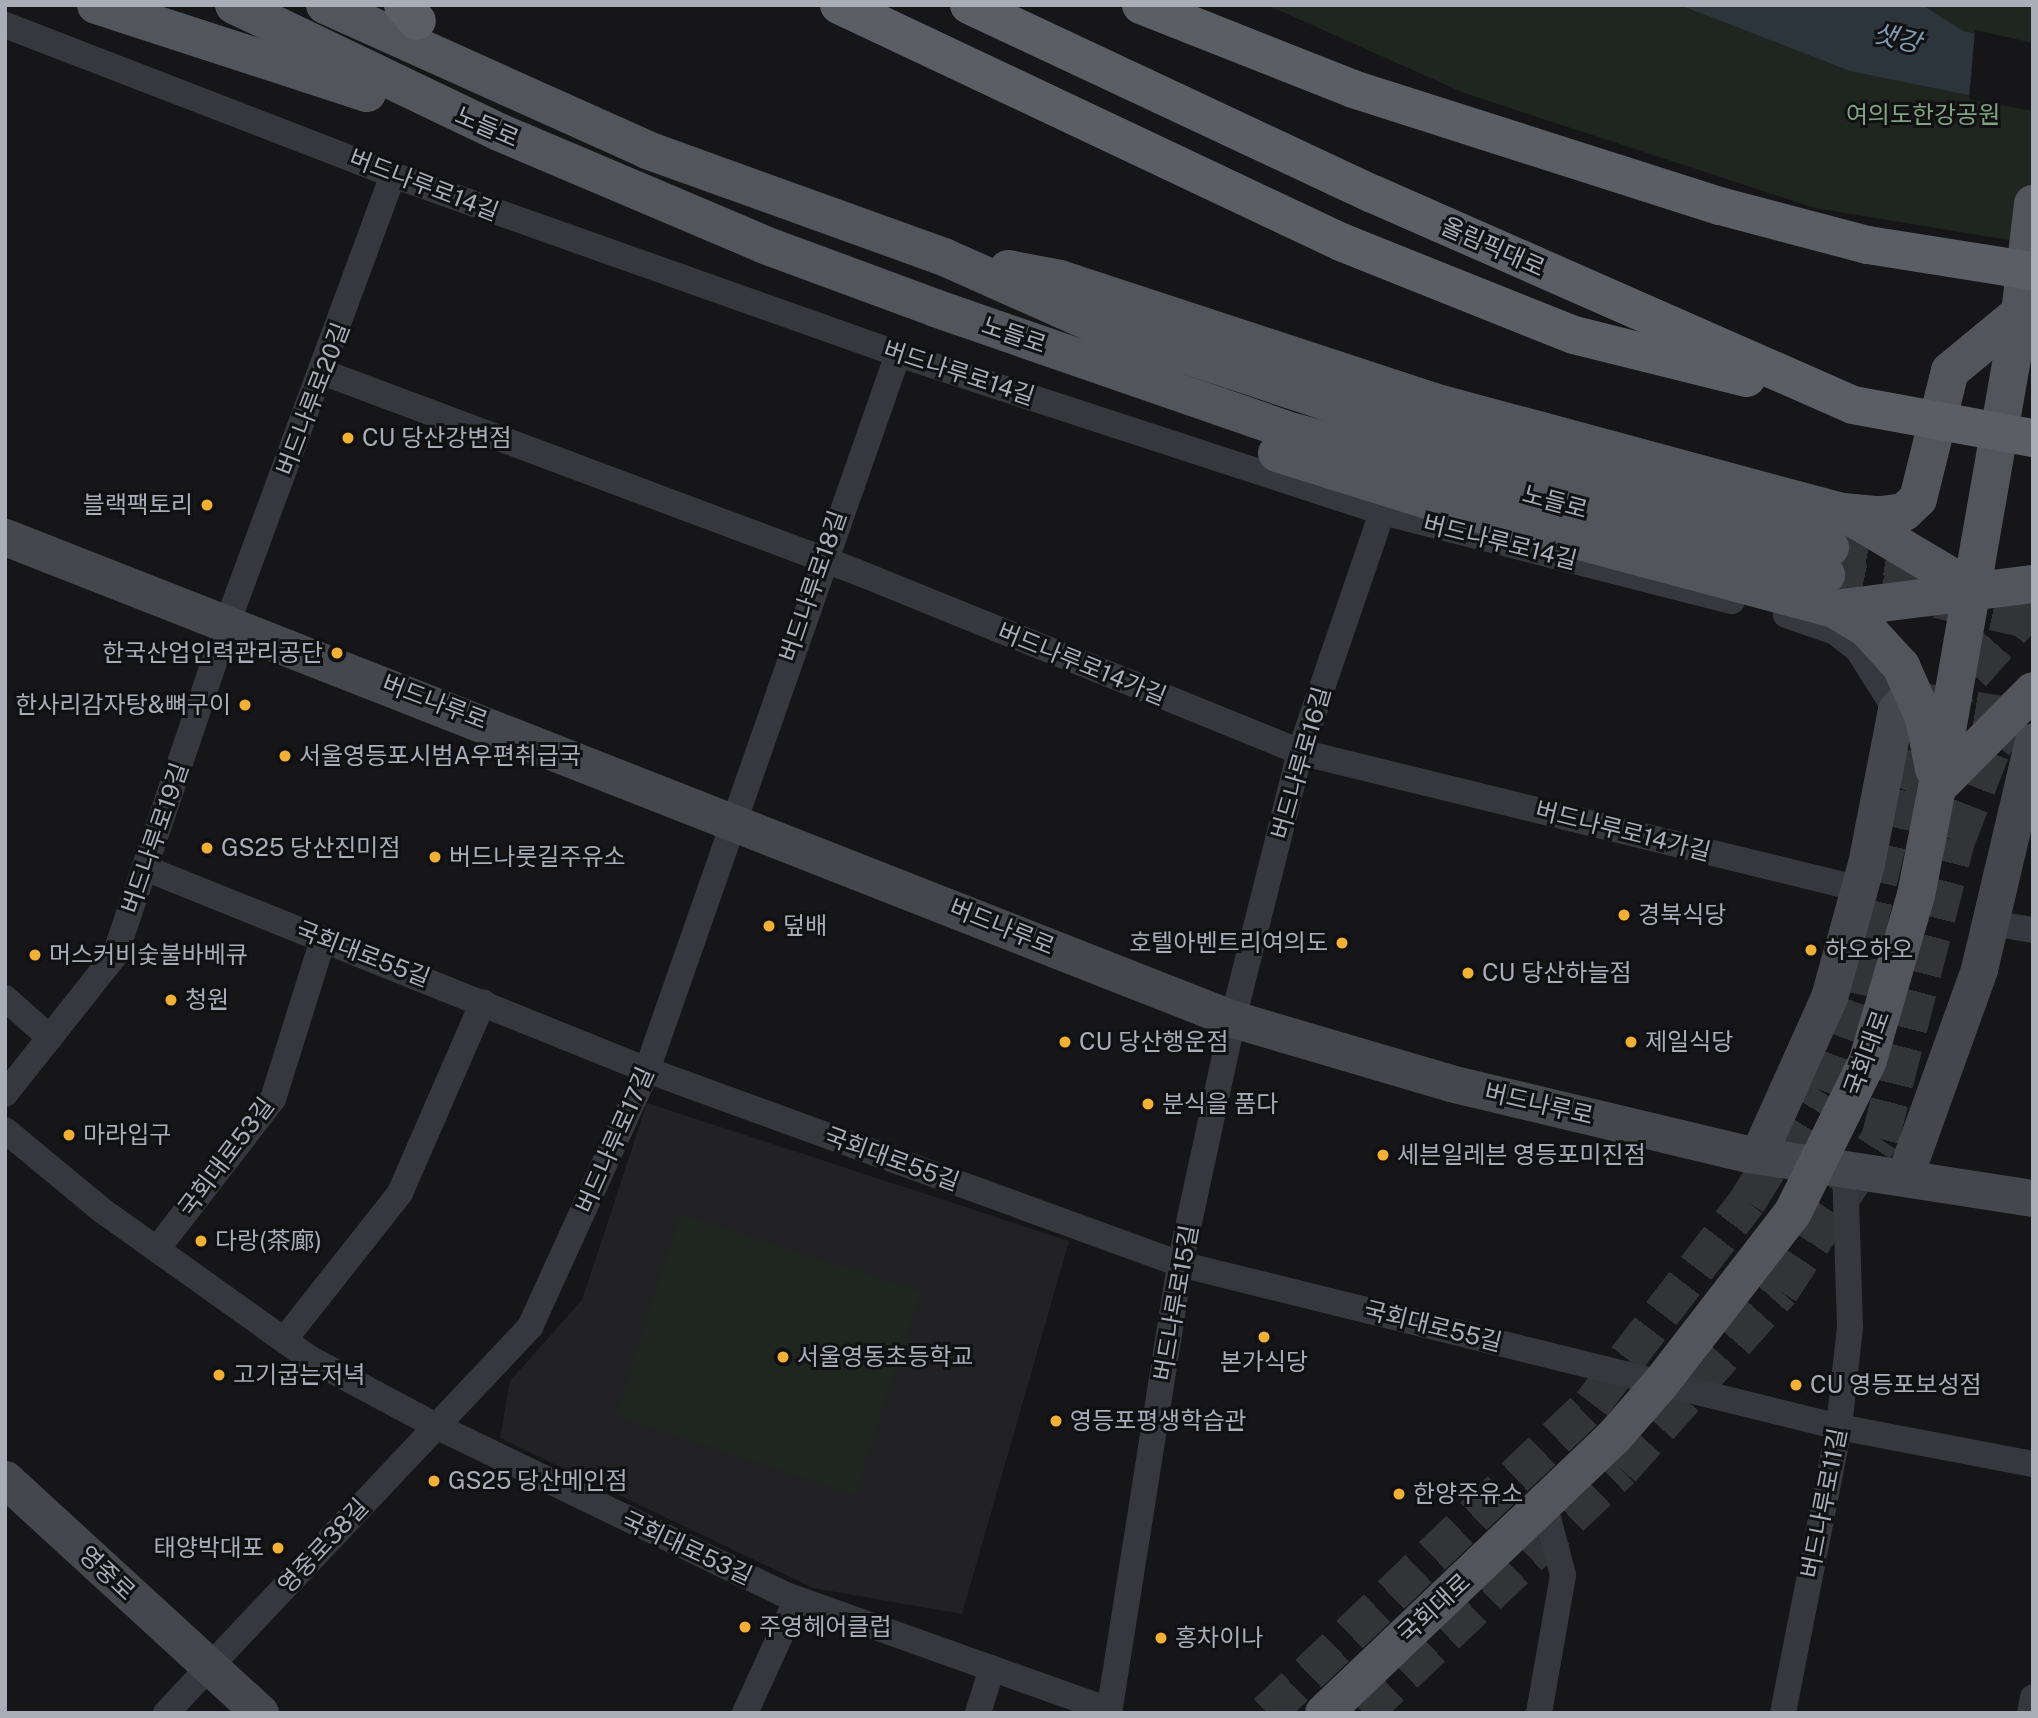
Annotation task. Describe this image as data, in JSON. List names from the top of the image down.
{
  "streets": {
    "highway": ["올림픽대로"],
    "main road": [
      "노들로",
      "버드나루로",
      "국회대로",
      "영중로"
    ],
    "street": [
      "버드나루로14길",
      "버드나루로20길",
      "버드나루로18길",
      "버드나루로14가길",
      "버드나루로16길",
      "버드나루로19길",
      "국회대로55길",
      "버드나루로17길",
      "국회대로53길",
      "버드나루로15길",
      "버드나루로11길",
      "영중로38길"
    ]
  },
  "crossings": [
    ["버드나루로14길", "버드나루로20길"],
    ["버드나루로14길", "버드나루로18길"],
    ["버드나루로14길", "버드나루로16길"],
    ["버드나루로20길", "버드나루로14가길"],
    ["버드나루로20길", "버드나루로"],
    ["버드나루로20길", "버드나루로19길"],
    ["버드나루로18길", "버드나루로14가길"],
    ["버드나루로18길", "버드나루로"],
    ["버드나루로18길", "버드나루로17길"],
    ["버드나루로14가길", "버드나루로16길"],
    ["버드나루로", "버드나루로16길"],
    ["버드나루로", "버드나루로19길"],
    ["버드나루로", "국회대로"],
    ["버드나루로", "버드나루로17길"],
    ["버드나루로", "버드나루로15길"],
    ["버드나루로", "버드나루로11길"],
    ["버드나루로16길", "버드나루로15길"],
    ["버드나루로19길", "국회대로55길"],
    ["국회대로55길", "국회대로"],
    ["국회대로55길", "버드나루로17길"],
    ["국회대로55길", "국회대로53길"],
    ["국회대로55길", "버드나루로15길"],
    ["국회대로55길", "버드나루로11길"],
    ["국회대로", "버드나루로11길"],
    ["버드나루로17길", "국회대로53길"],
    ["버드나루로17길", "영중로38길"],
    ["국회대로53길", "버드나루로15길"],
    ["국회대로53길", "영중로38길"],
    ["영중로38길", "영중로"]
  ],
  "water": ["샛강"],
  "parks": ["여의도한강공원"],
  "places": [
    "CU 당산강변점",
    "블랙팩토리",
    "한국산업인력관리공단",
    "한사리감자탕&뼈구이",
    "서울영등포시범A우편취급국",
    "GS25 당산진미점",
    "버드나룻길주유소",
    "경북식당",
    "덮배",
    "호텔아벤트리여의도",
    "하오하오",
    "머스커비숯불바베큐",
    "CU 당산하늘점",
    "청원",
    "CU 당산행운점",
    "제일식당",
    "분식을 품다",
    "마라입구",
    "세븐일레븐 영등포미진점",
    "다랑(茶廊)",
    "본가식당",
    "서울영동초등학교",
    "고기굽는저녁",
    "CU 영등포보성점",
    "영등포평생학습관",
    "GS25 당산메인점",
    "한양주유소",
    "태양박대포",
    "주영헤어클럽",
    "홍차이나"
  ]
}
